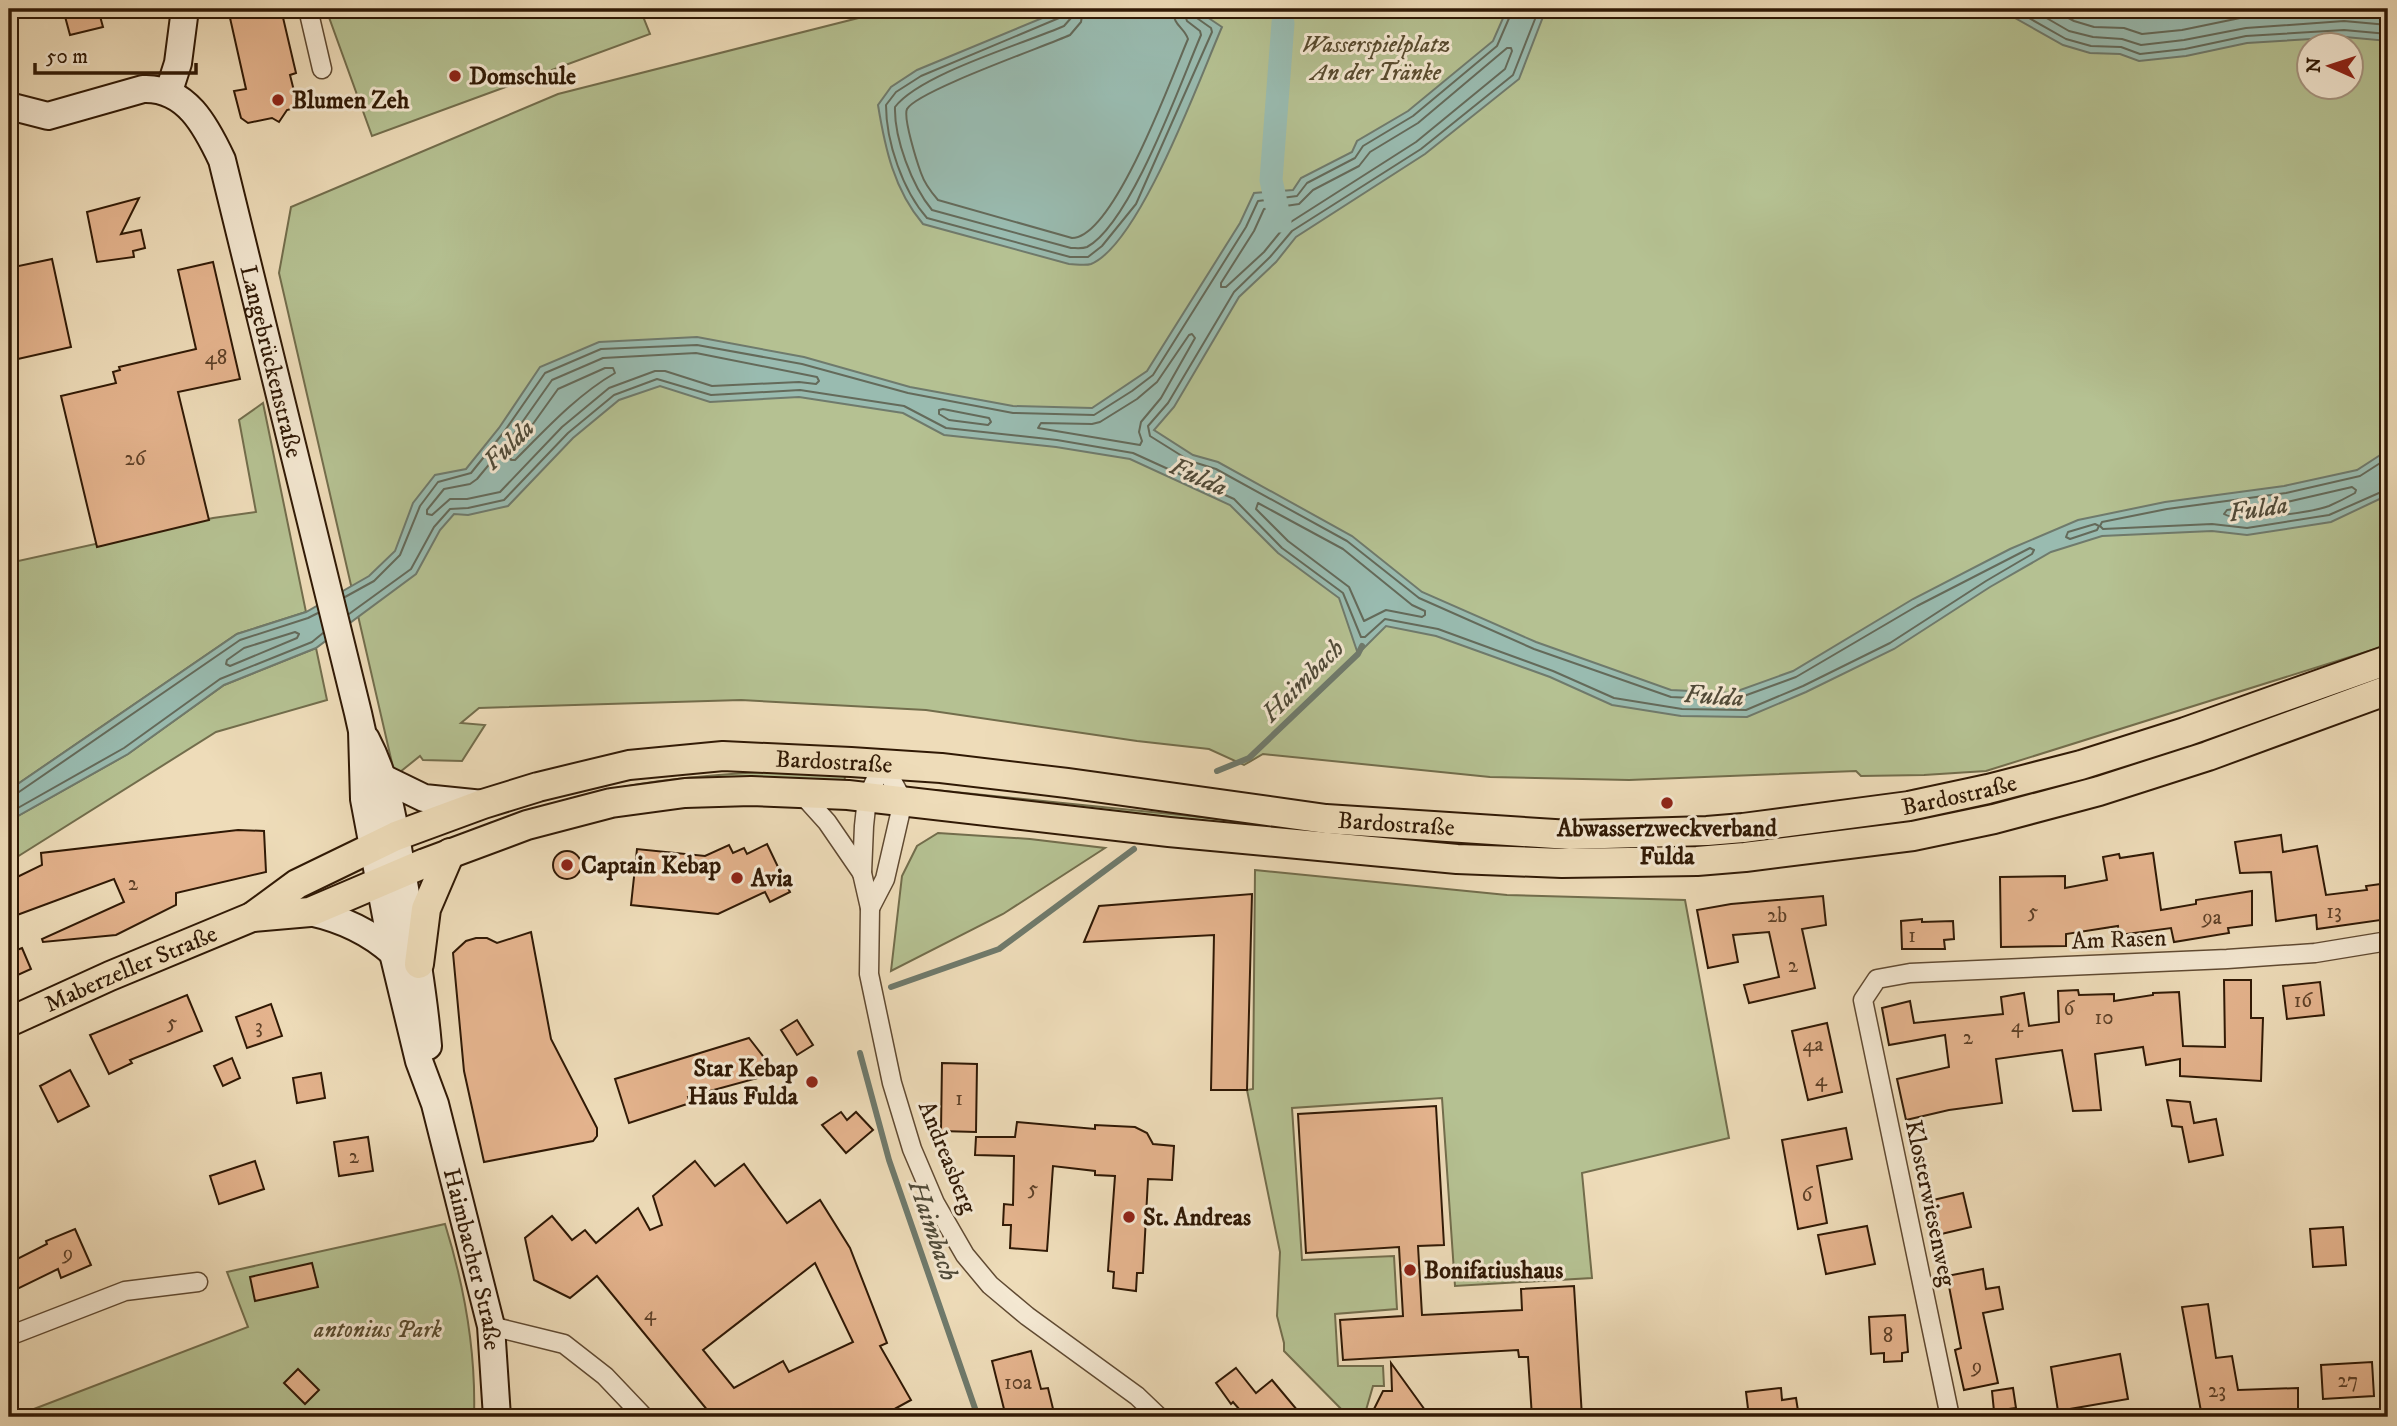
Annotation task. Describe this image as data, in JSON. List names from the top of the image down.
{
  "streets": {
    "main road": [
      "Langebrückenstraße",
      "Bardostraße",
      "Maberzeller Straße",
      "Haimbacher Straße"
    ],
    "street": ["Am Rasen", "Andreasberg", "Klosterwiesenweg"]
  },
  "crossings": [
    ["Langebrückenstraße", "Bardostraße"],
    ["Langebrückenstraße", "Maberzeller Straße"],
    ["Bardostraße", "Maberzeller Straße"],
    ["Bardostraße", "Andreasberg"],
    ["Bardostraße", "Haimbacher Straße"],
    ["Am Rasen", "Klosterwiesenweg"],
    ["Maberzeller Straße", "Haimbacher Straße"]
  ],
  "water": ["Fulda", "Haimbach"],
  "parks": ["Wasserspielplatz An der Tränke", "antonius Park"],
  "places": [
    "Domschule",
    "Blumen Zeh",
    "Abwasserzweckverband Fulda",
    "Captain Kebap",
    "Avia",
    "Star Kebap Haus Fulda",
    "St. Andreas",
    "Bonifatiushaus"
  ],
  "house_numbers": [
    "48",
    "26",
    "2",
    "5",
    "13",
    "2b",
    "9a",
    "1",
    "2",
    "16",
    "6",
    "10",
    "5",
    "4",
    "3",
    "2",
    "4a",
    "4",
    "1",
    "2",
    "5",
    "6",
    "9",
    "4",
    "8",
    "9",
    "27",
    "10a",
    "23"
  ],
  "scale_bar": "50 m",
  "north": "left"
}
